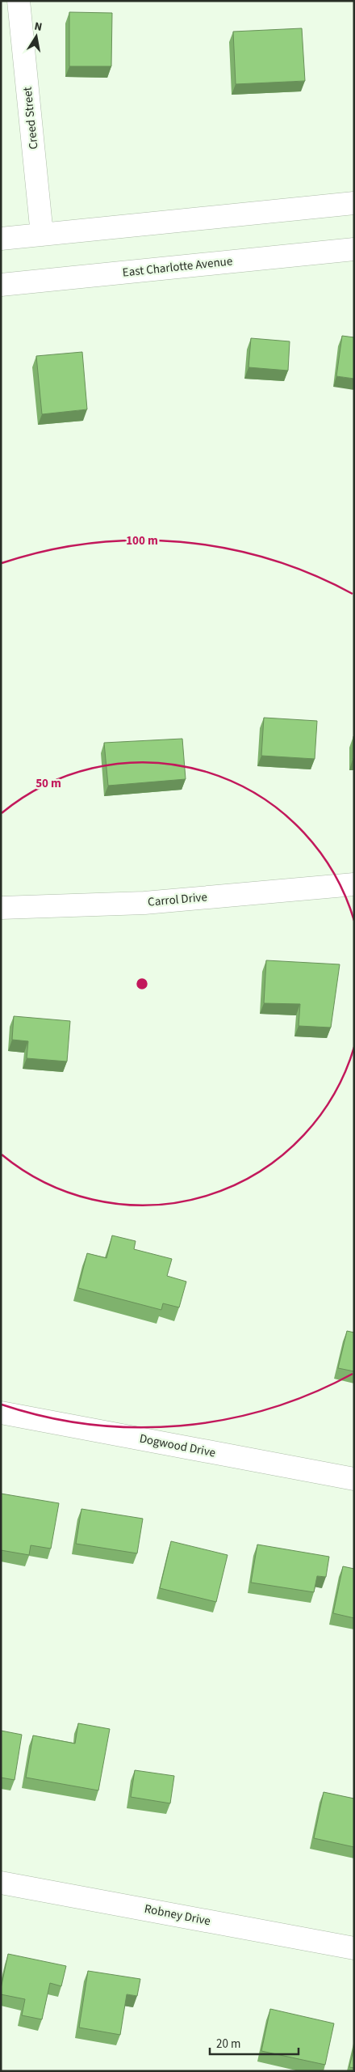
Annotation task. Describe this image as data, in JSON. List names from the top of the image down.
{
  "streets": {
    "street": [
      "Creed Street",
      "East Charlotte Avenue",
      "Carrol Drive",
      "Dogwood Drive",
      "Robney Drive"
    ]
  },
  "scale_bar": "20 m",
  "north": "top",
  "rings": ["100 m", "50 m"]
}
